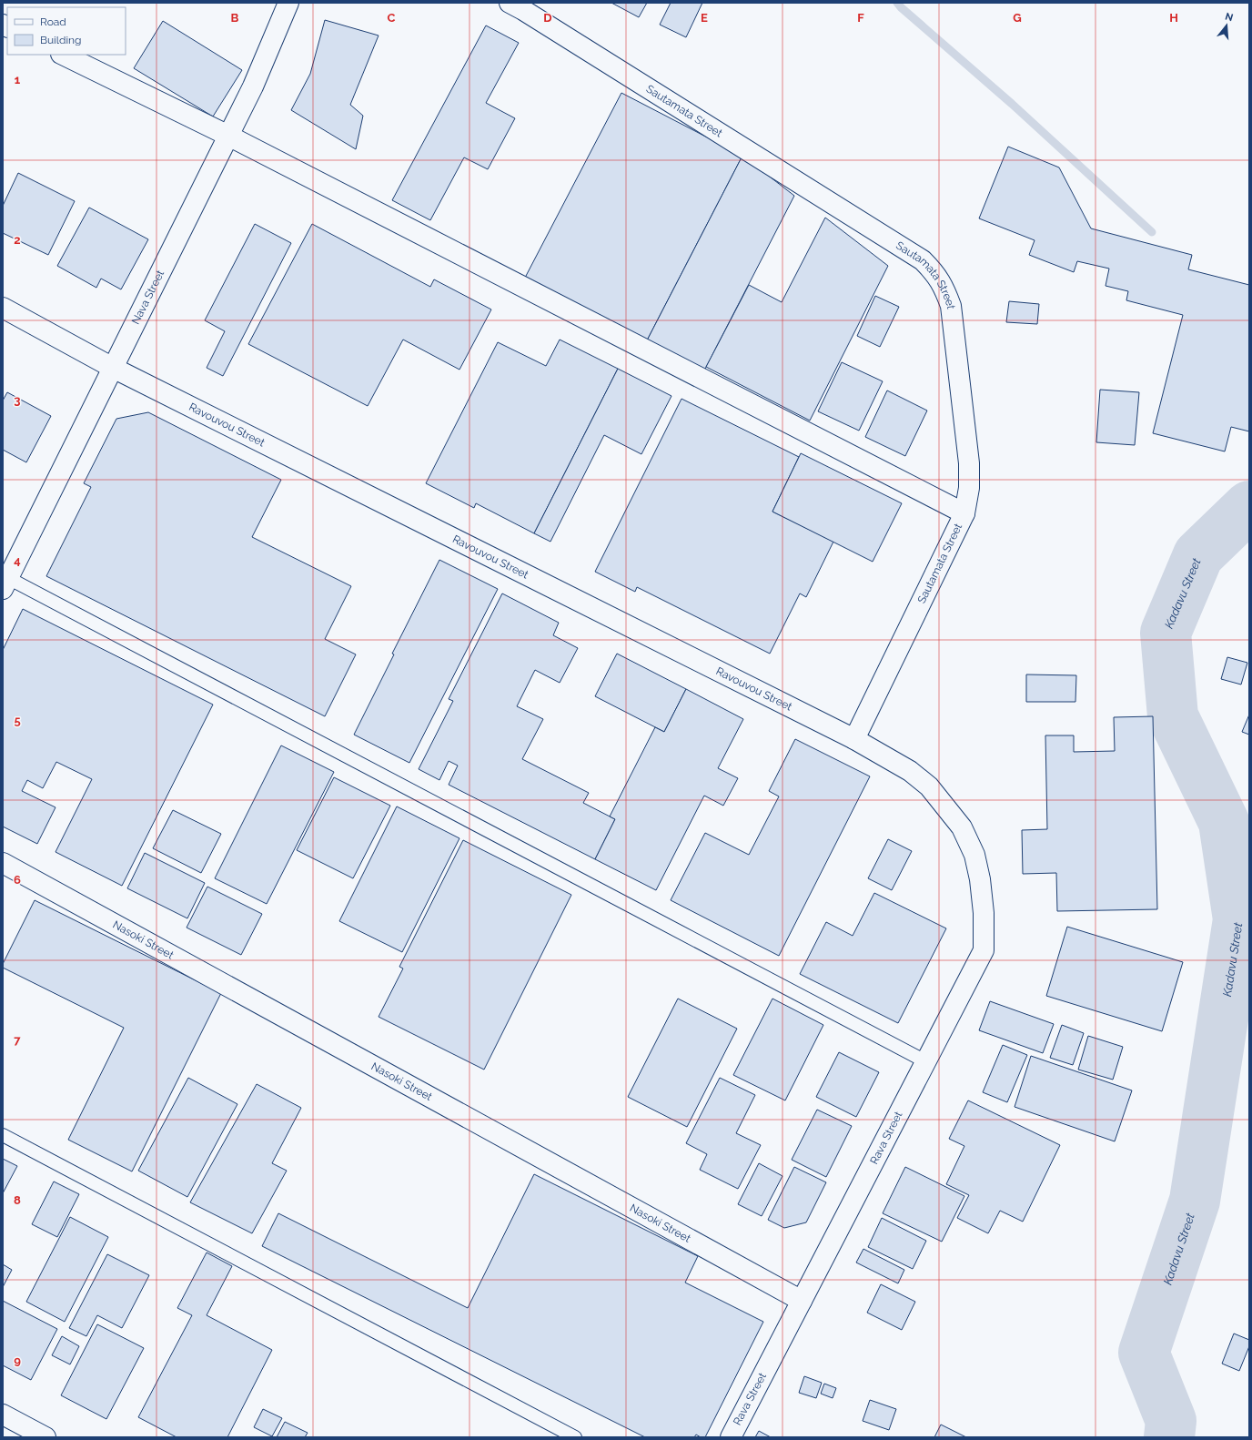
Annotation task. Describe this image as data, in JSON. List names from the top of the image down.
{
  "streets": {
    "street": [
      "Sautamata Street",
      "Nava Street",
      "Ravouvou Street",
      "Nasoki Street",
      "Rava Street"
    ]
  },
  "crossings": [
    ["Sautamata Street", "Ravouvou Street"],
    ["Nava Street", "Ravouvou Street"],
    ["Ravouvou Street", "Rava Street"],
    ["Nasoki Street", "Rava Street"]
  ],
  "water": ["Kadavu Street"],
  "legend": ["Road", "Building"],
  "north": "top",
  "grid": {
    "columns": [
      "B",
      "C",
      "D",
      "E",
      "F",
      "G",
      "H"
    ],
    "rows": [
      "1",
      "2",
      "3",
      "4",
      "5",
      "6",
      "7",
      "8",
      "9"
    ]
  }
}
